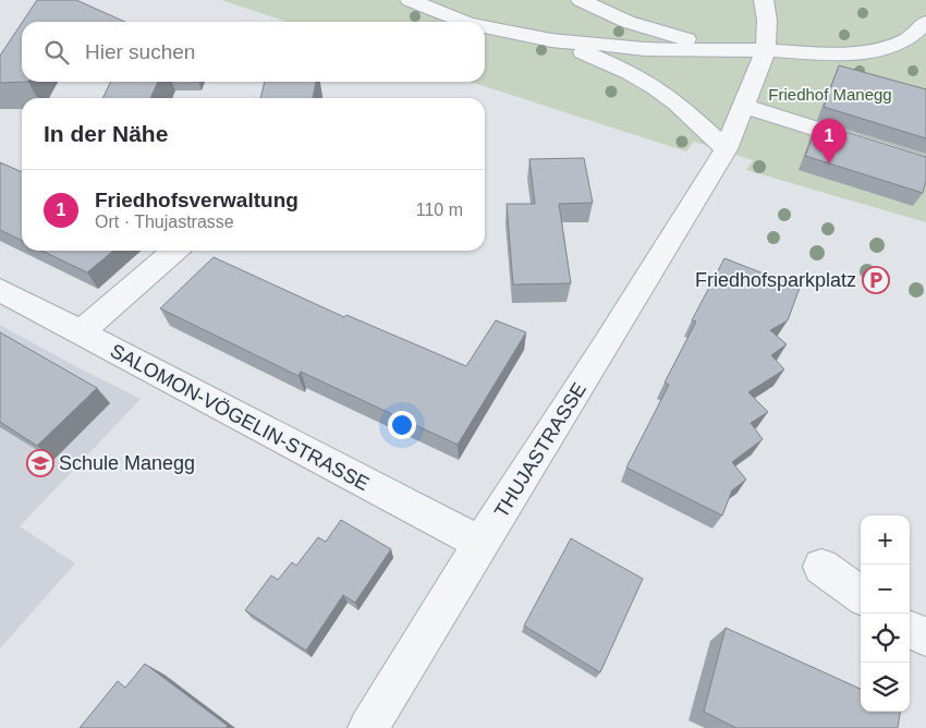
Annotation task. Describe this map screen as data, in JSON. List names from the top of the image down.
{
  "streets": {
    "street": ["SALOMON-VÖGELIN-STRASSE", "THUJASTRASSE"]
  },
  "crossings": [
    ["SALOMON-VÖGELIN-STRASSE", "THUJASTRASSE"]
  ],
  "parks": ["Friedhof Manegg"],
  "places": {
    "parking": ["Friedhofsparkplatz"],
    "school or university": ["Schule Manegg"]
  },
  "page": {
    "search": "Hier suchen",
    "heading": "In der Nähe",
    "pins": "1",
    "list": [
      {
        "mark": "1",
        "name": "Friedhofsverwaltung",
        "note": "Ort · Thujastrasse",
        "value": "110 m"
      }
    ],
    "map_buttons": ["+", "−"]
  }
}
